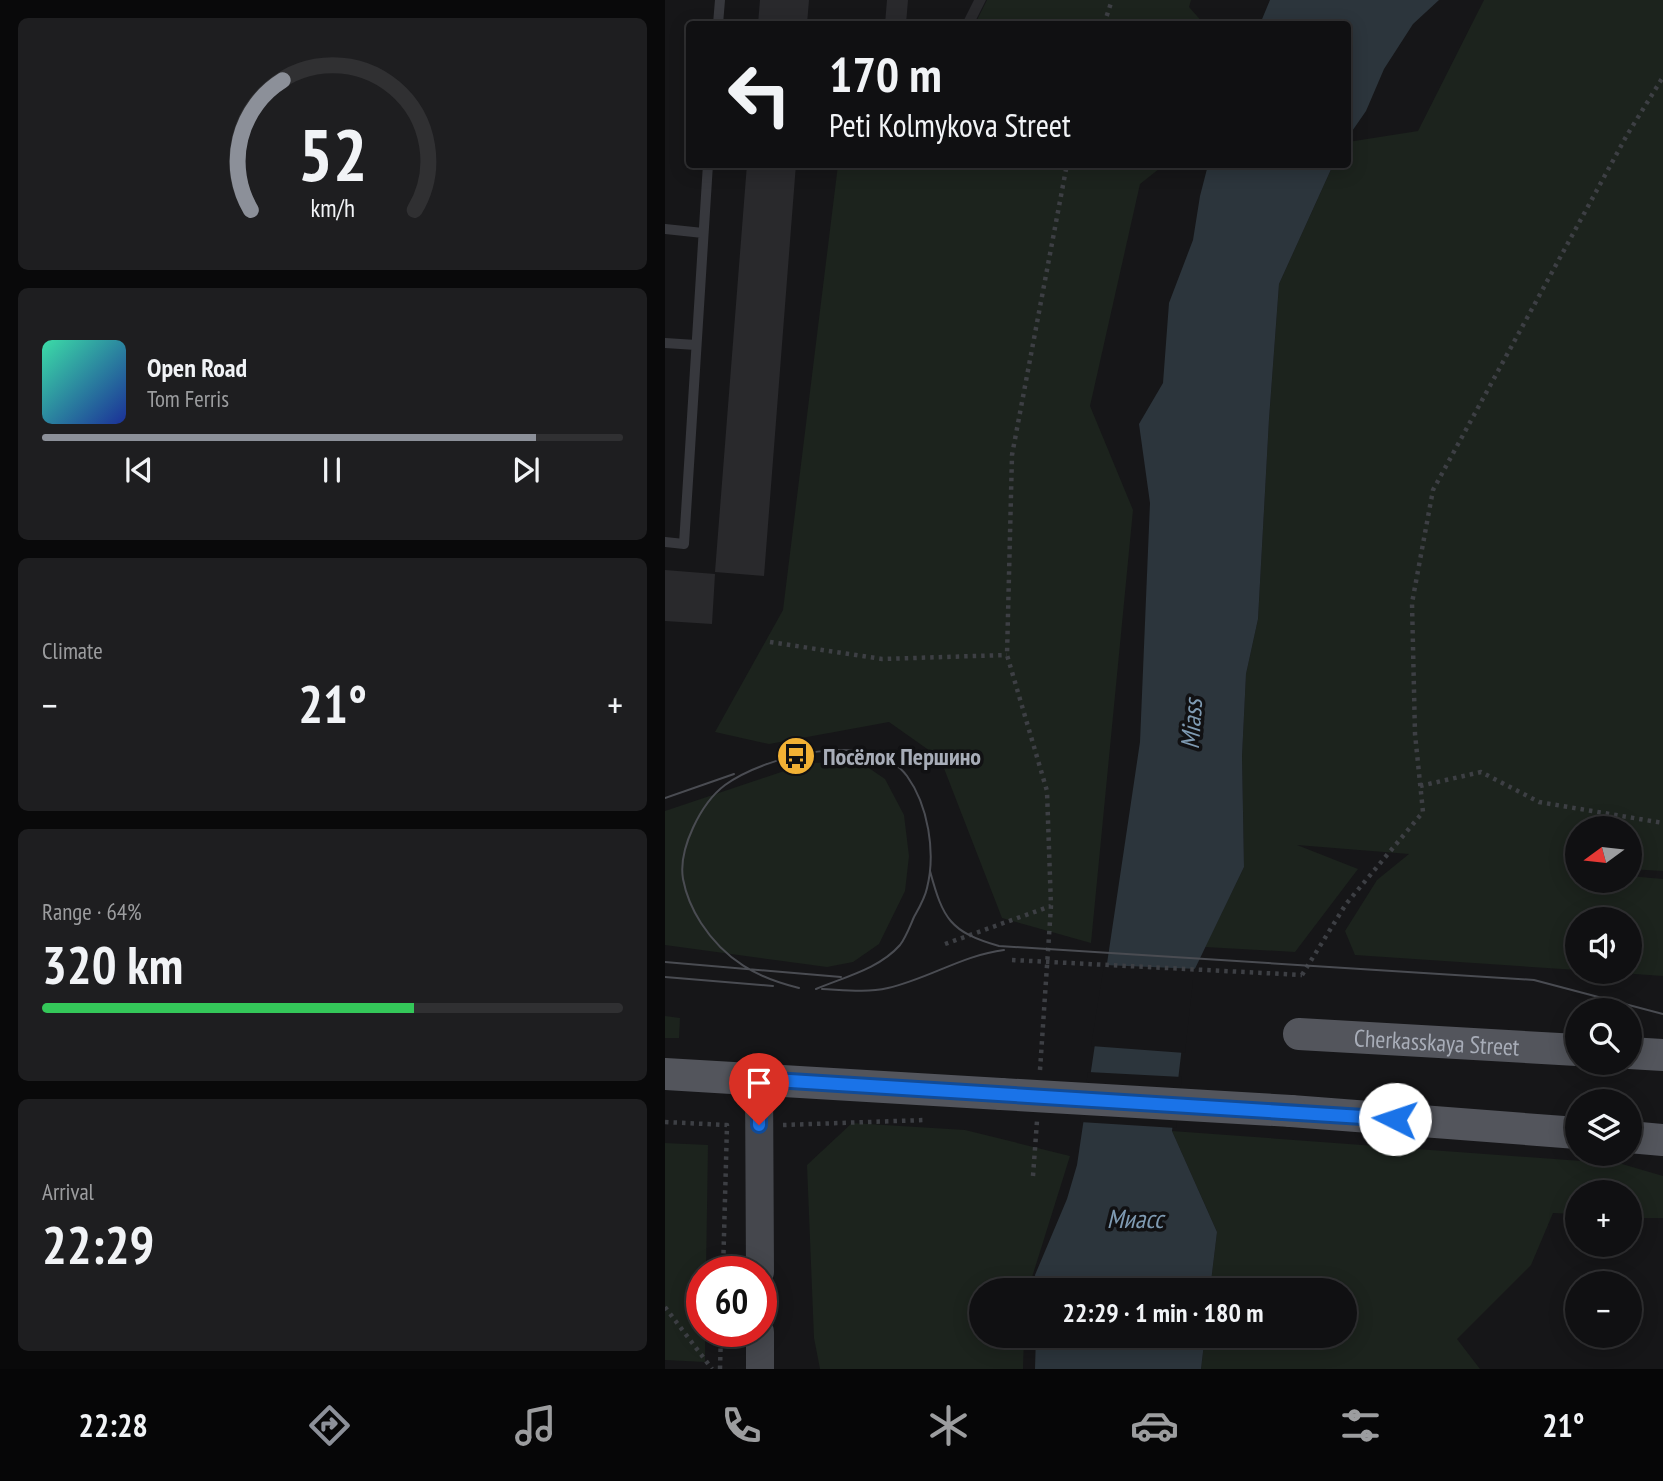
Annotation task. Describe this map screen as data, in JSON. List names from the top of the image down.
{
  "streets": {
    "main road": ["Cherkasskaya Street"]
  },
  "water": ["Miass", "Миасс"],
  "places": {
    "bus stop": ["Посёлок Першино"]
  },
  "north": "left",
  "page": {
    "turn": ["170 m", "Peti Kolmykova Street"],
    "song": ["Open Road", "Tom Ferris"],
    "tile": [
      "Climate",
      ["Range · 64%", "320 km"],
      ["Arrival", "22:29"]
    ],
    "heat": ["−", "21°", "+"],
    "map_buttons": ["+", "−"],
    "limit": "60",
    "trip": "22:29 · 1 min · 180 m",
    "tabs": ["22:28", "21°"],
    "gauge": ["52", "km/h"]
  }
}
